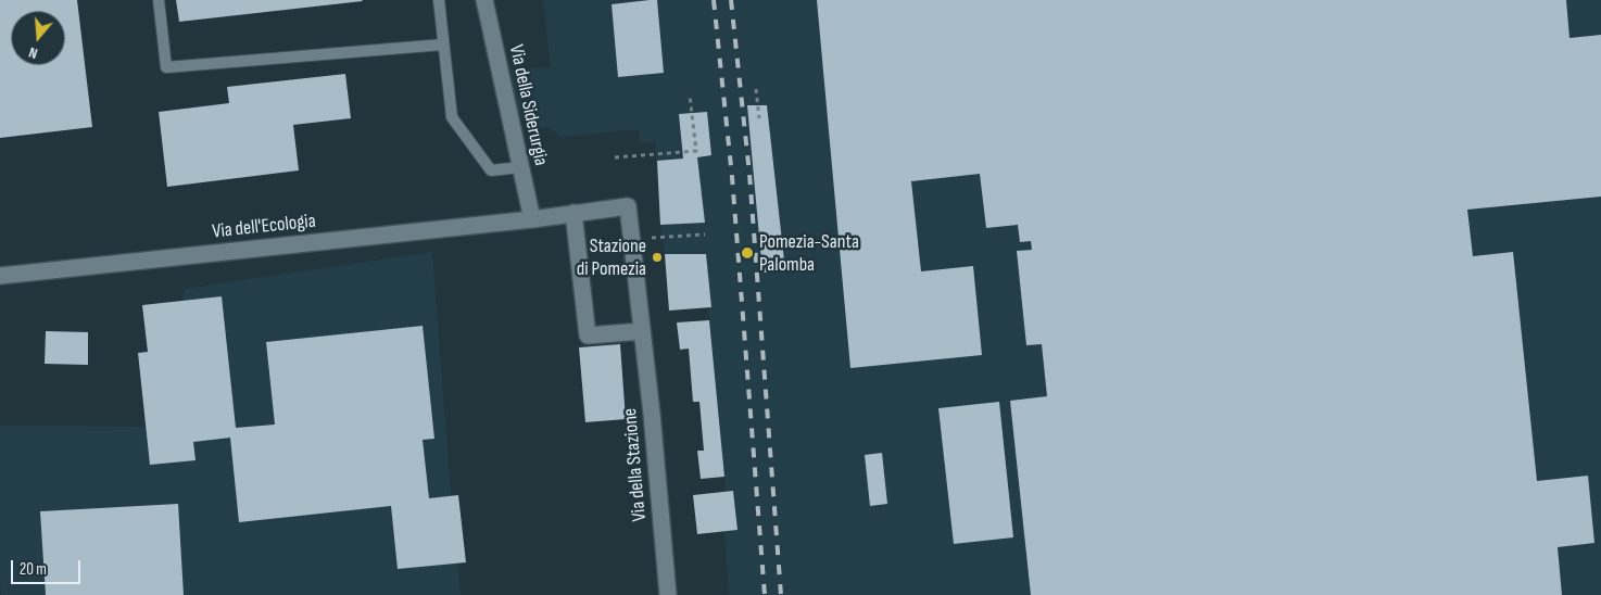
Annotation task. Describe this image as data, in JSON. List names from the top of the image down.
{
  "streets": {
    "street": ["Via della Siderurgia", "Via dell'Ecologia", "Via della Stazione"]
  },
  "crossings": [
    ["Via della Siderurgia", "Via dell'Ecologia"]
  ],
  "places": ["Pomezia-Santa Palomba", "Stazione di Pomezia"],
  "scale_bar": "20 m",
  "north": "bottom"
}
